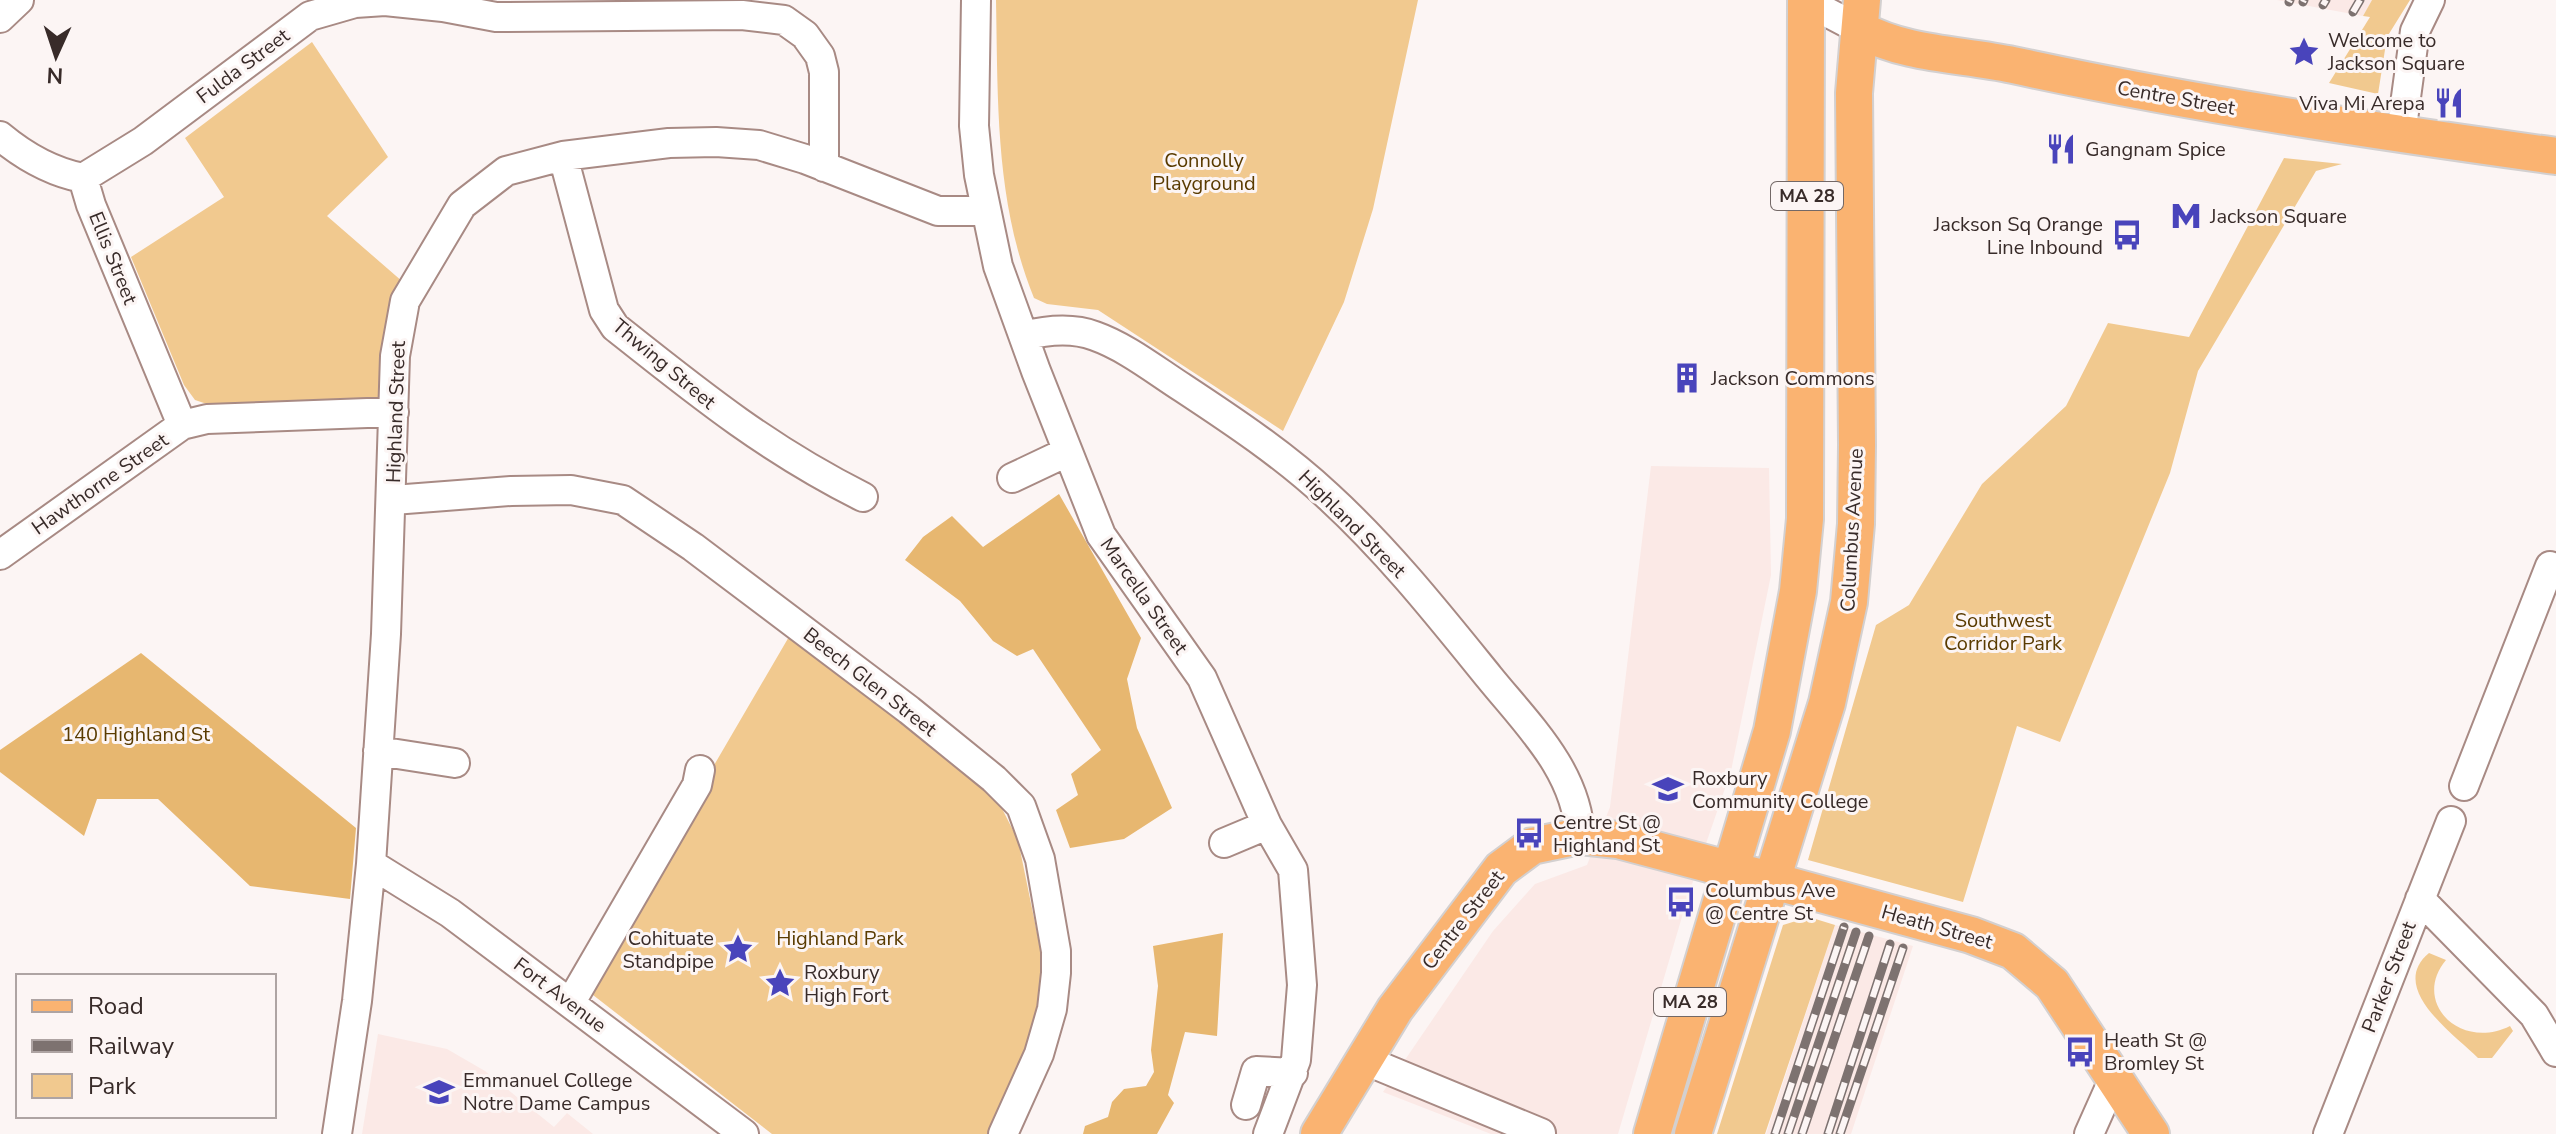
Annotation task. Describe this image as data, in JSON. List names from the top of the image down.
{
  "streets": {
    "main road": [
      "Centre Street",
      "MA 28",
      "Columbus Avenue",
      "Heath Street"
    ],
    "street": [
      "Fulda Street",
      "Ellis Street",
      "Thwing Street",
      "Highland Street",
      "Hawthorne Street",
      "Marcella Street",
      "Beech Glen Street",
      "Parker Street",
      "Fort Avenue"
    ]
  },
  "crossings": [
    ["Fulda Street", "Ellis Street"],
    ["Fulda Street", "Highland Street"],
    ["Centre Street", "MA 28"],
    ["Centre Street", "Highland Street"],
    ["Centre Street", "Columbus Avenue"],
    ["Centre Street", "Heath Street"],
    ["MA 28", "Heath Street"],
    ["Ellis Street", "Hawthorne Street"],
    ["Thwing Street", "Highland Street"],
    ["Highland Street", "Hawthorne Street"],
    ["Highland Street", "Marcella Street"],
    ["Highland Street", "Beech Glen Street"],
    ["Highland Street", "Fort Avenue"],
    ["Columbus Avenue", "Heath Street"]
  ],
  "parks": [
    "Connolly Playground",
    "Southwest Corridor Park",
    "140 Highland St",
    "Highland Park"
  ],
  "places": {
    "place": ["Welcome to Jackson Square", "Cohituate Standpipe", "Roxbury High Fort"],
    "restaurant": ["Viva Mi Arepa", "Gangnam Spice"],
    "metro station": ["Jackson Square"],
    "bus stop": [
      "Jackson Sq Orange Line Inbound",
      "Centre St @ Highland St",
      "Columbus Ave @ Centre St",
      "Heath St @ Bromley St"
    ],
    "building": ["Jackson Commons"],
    "school or university": ["Roxbury Community College", "Emmanuel College Notre Dame Campus"]
  },
  "legend": ["Road", "Railway", "Park"],
  "north": "bottom"
}
